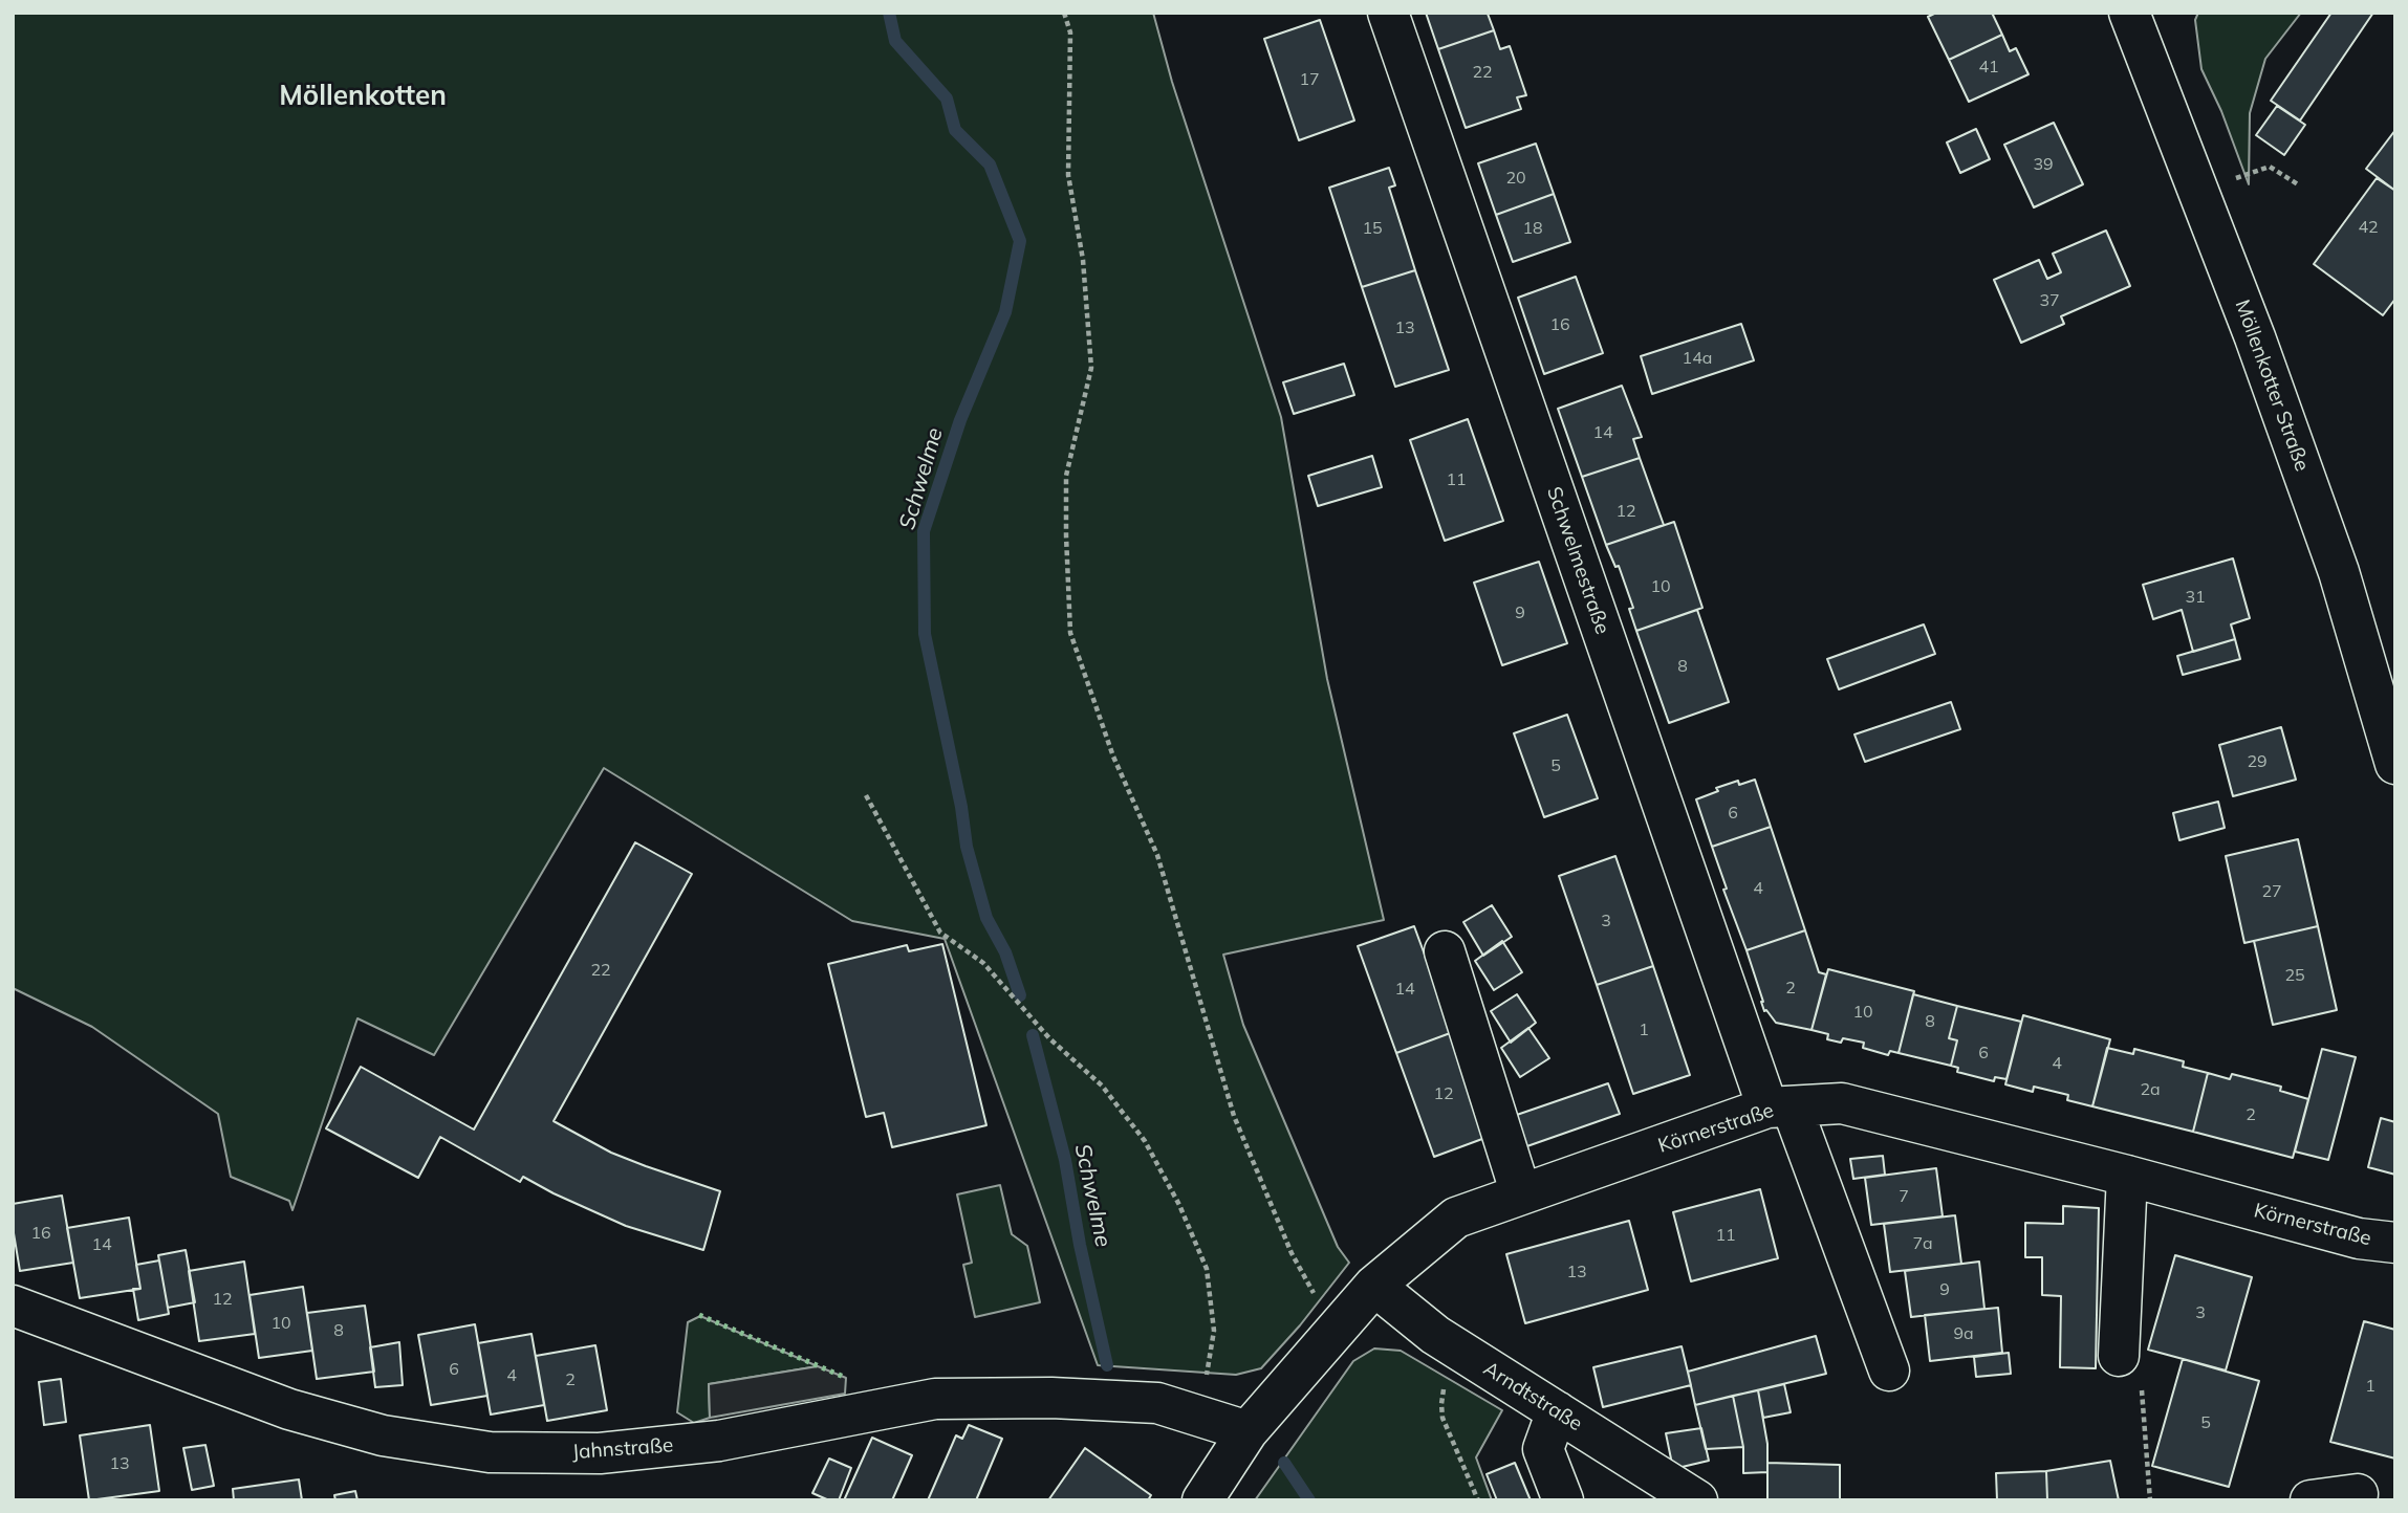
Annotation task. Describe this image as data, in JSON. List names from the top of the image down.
{
  "streets": {
    "street": [
      "Möllenkotter Straße",
      "Schwelmestraße",
      "Körnerstraße",
      "Arndtstraße",
      "Jahnstraße"
    ]
  },
  "crossings": [
    ["Schwelmestraße", "Körnerstraße"],
    ["Körnerstraße", "Arndtstraße"],
    ["Körnerstraße", "Jahnstraße"]
  ],
  "districts": ["Möllenkotten"],
  "water": ["Schwelme"],
  "house_numbers": [
    "41",
    "22",
    "17",
    "39",
    "20",
    "42",
    "15",
    "18",
    "37",
    "16",
    "13",
    "14a",
    "14",
    "11",
    "12",
    "10",
    "31",
    "9",
    "8",
    "29",
    "5",
    "6",
    "4",
    "27",
    "3",
    "22",
    "25",
    "2",
    "14",
    "10",
    "8",
    "1",
    "6",
    "4",
    "2a",
    "12",
    "2",
    "7",
    "16",
    "11",
    "7a",
    "14",
    "13",
    "9",
    "12",
    "3",
    "10",
    "8",
    "9a",
    "6",
    "4",
    "2",
    "1",
    "5",
    "13"
  ]
}
